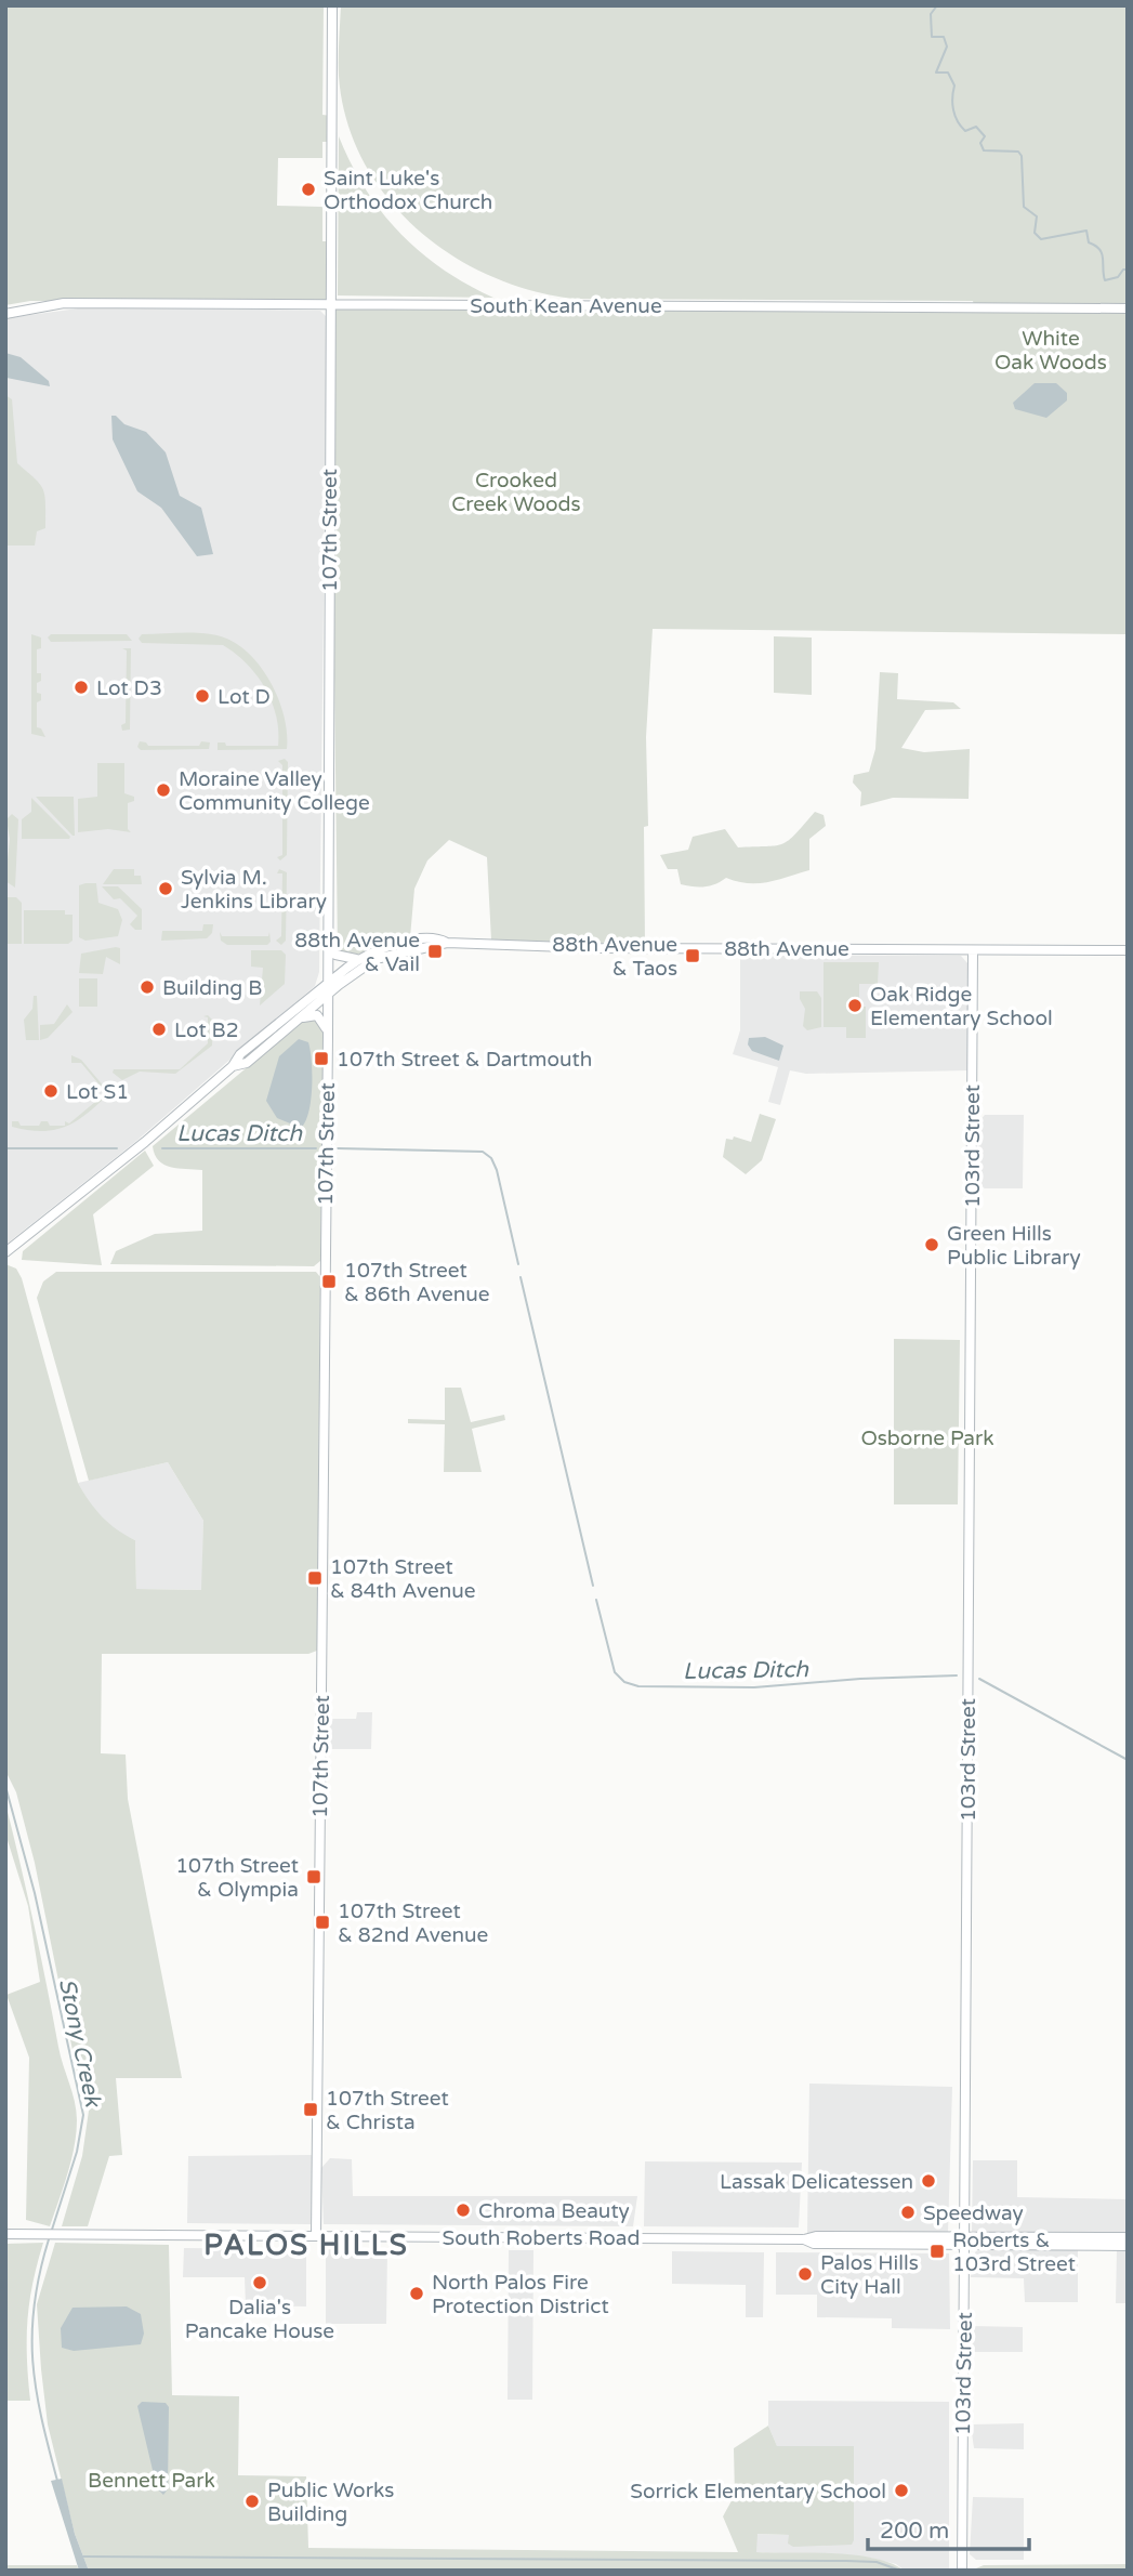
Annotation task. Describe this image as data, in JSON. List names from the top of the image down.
{
  "streets": {
    "street": [
      "South Kean Avenue",
      "107th Street",
      "88th Avenue",
      "103rd Street",
      "South Roberts Road"
    ]
  },
  "crossings": [
    ["South Kean Avenue", "107th Street"],
    ["107th Street", "88th Avenue"],
    ["107th Street", "South Roberts Road"],
    ["88th Avenue", "103rd Street"],
    ["103rd Street", "South Roberts Road"]
  ],
  "districts": ["PALOS HILLS"],
  "water": ["Lucas Ditch", "Stony Creek"],
  "parks": [
    "White Oak Woods",
    "Crooked Creek Woods",
    "Osborne Park",
    "Bennett Park"
  ],
  "places": {
    "other": [
      "Saint Luke's Orthodox Church",
      "Lot D3",
      "Lot D",
      "Moraine Valley Community College",
      "Sylvia M. Jenkins Library",
      "Building B",
      "Oak Ridge Elementary School",
      "Lot B2",
      "Lot S1",
      "Green Hills Public Library",
      "Lassak Delicatessen",
      "Chroma Beauty",
      "Speedway",
      "Palos Hills City Hall",
      "Dalia's Pancake House",
      "North Palos Fire Protection District",
      "Sorrick Elementary School",
      "Public Works Building"
    ],
    "transit": [
      "88th Avenue & Vail",
      "88th Avenue & Taos",
      "107th Street & Dartmouth",
      "107th Street & 86th Avenue",
      "107th Street & 84th Avenue",
      "107th Street & Olympia",
      "107th Street & 82nd Avenue",
      "107th Street & Christa",
      "Roberts & 103rd Street"
    ]
  },
  "scale_bar": "200 m"
}
